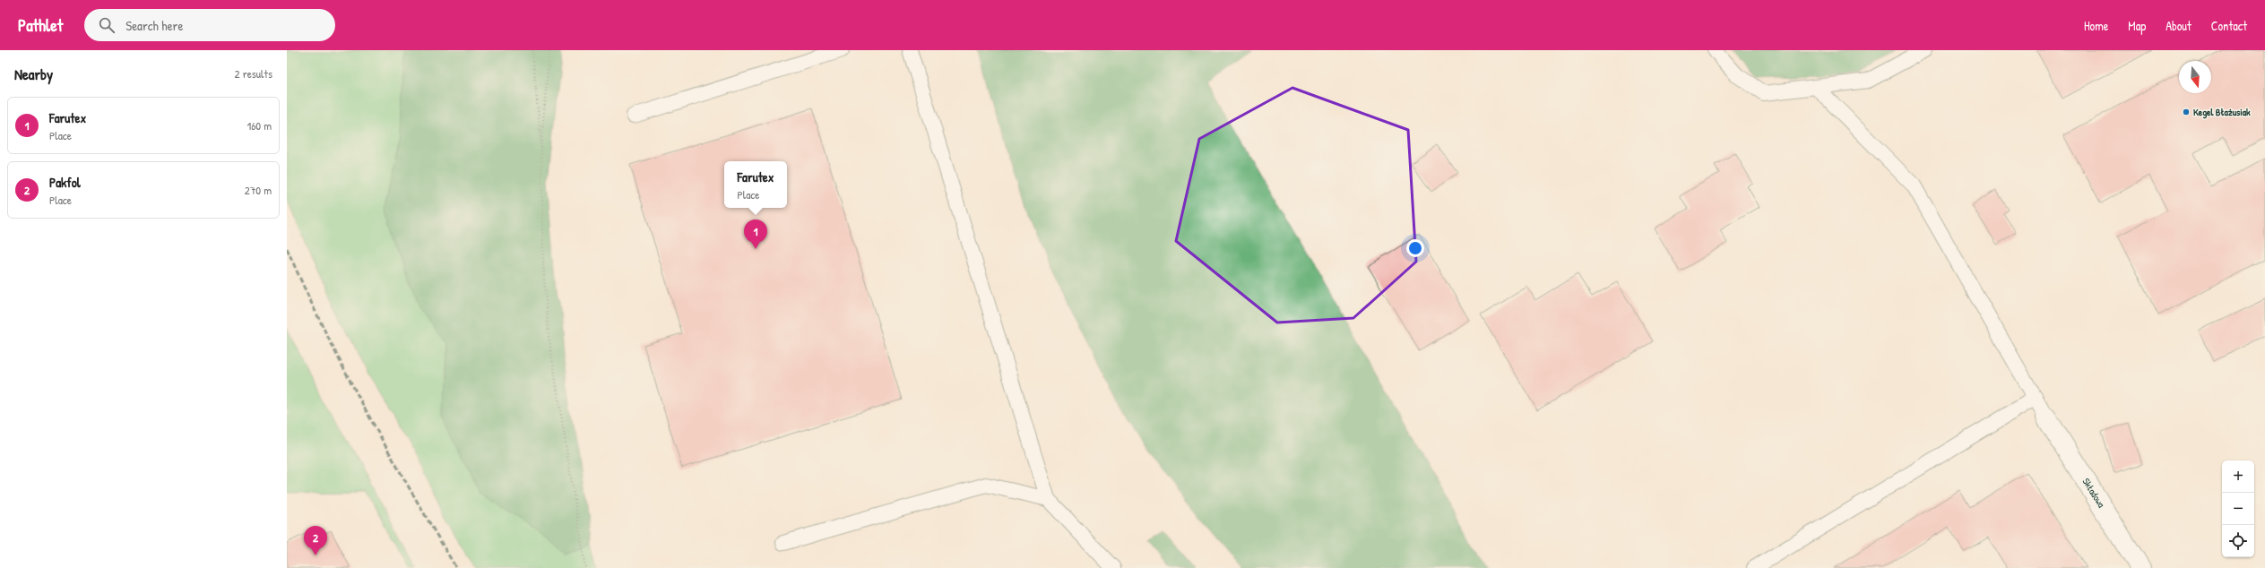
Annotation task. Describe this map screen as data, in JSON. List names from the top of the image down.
{
  "streets": {
    "street": ["Składowa"]
  },
  "places": ["Kegel Błażusiak"],
  "north": "bottom",
  "page": {
    "header": "Pathlet",
    "search": "Search here",
    "nav": [
      "Home",
      "Map",
      "About",
      "Contact"
    ],
    "heading": ["Nearby", "2 results"],
    "list": [
      {
        "mark": "1",
        "name": "Farutex",
        "note": "Place",
        "value": "160 m"
      },
      {
        "mark": "2",
        "name": "Pakfol",
        "note": "Place",
        "value": "270 m"
      }
    ],
    "popup": ["Farutex", "Place"],
    "pins": ["1", "2"],
    "map_buttons": ["+", "−"]
  }
}
